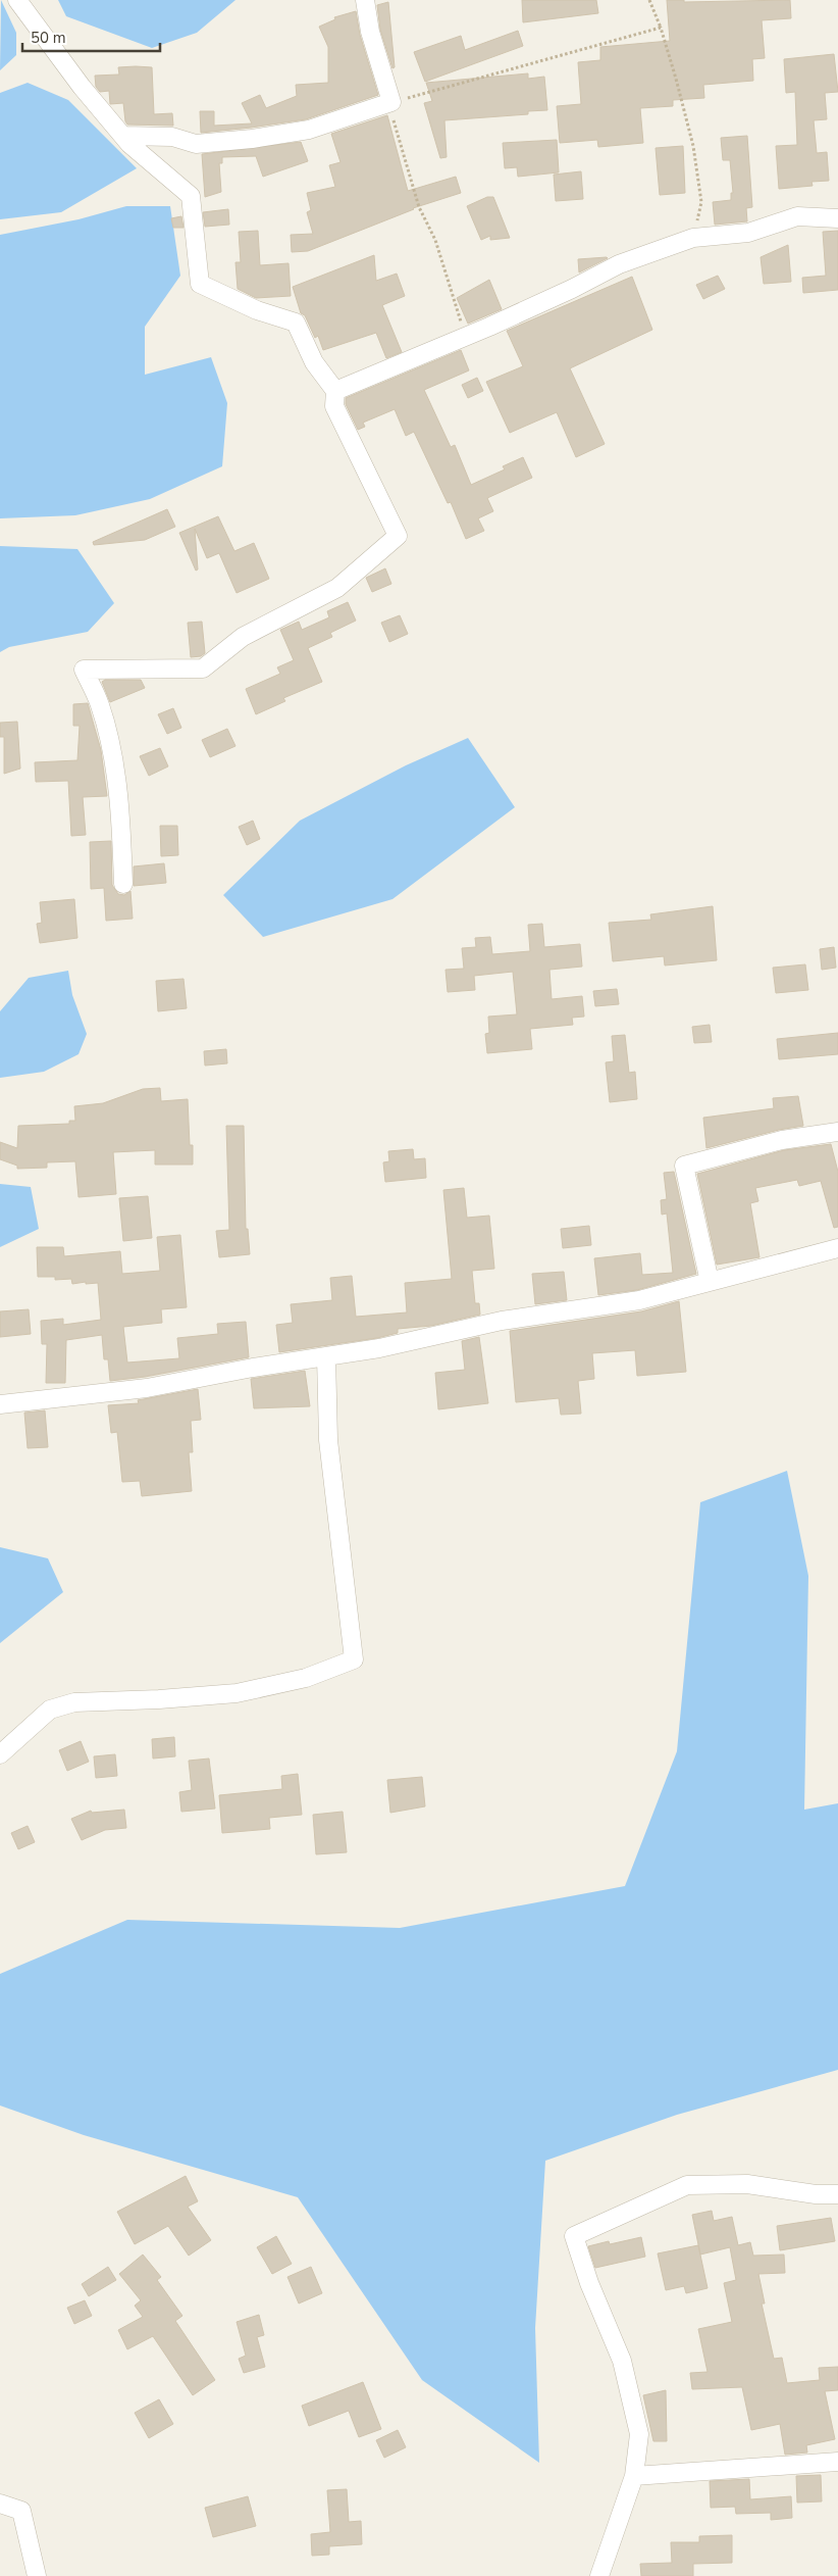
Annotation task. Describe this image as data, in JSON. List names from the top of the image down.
{
  "scale_bar": "50 m"
}
